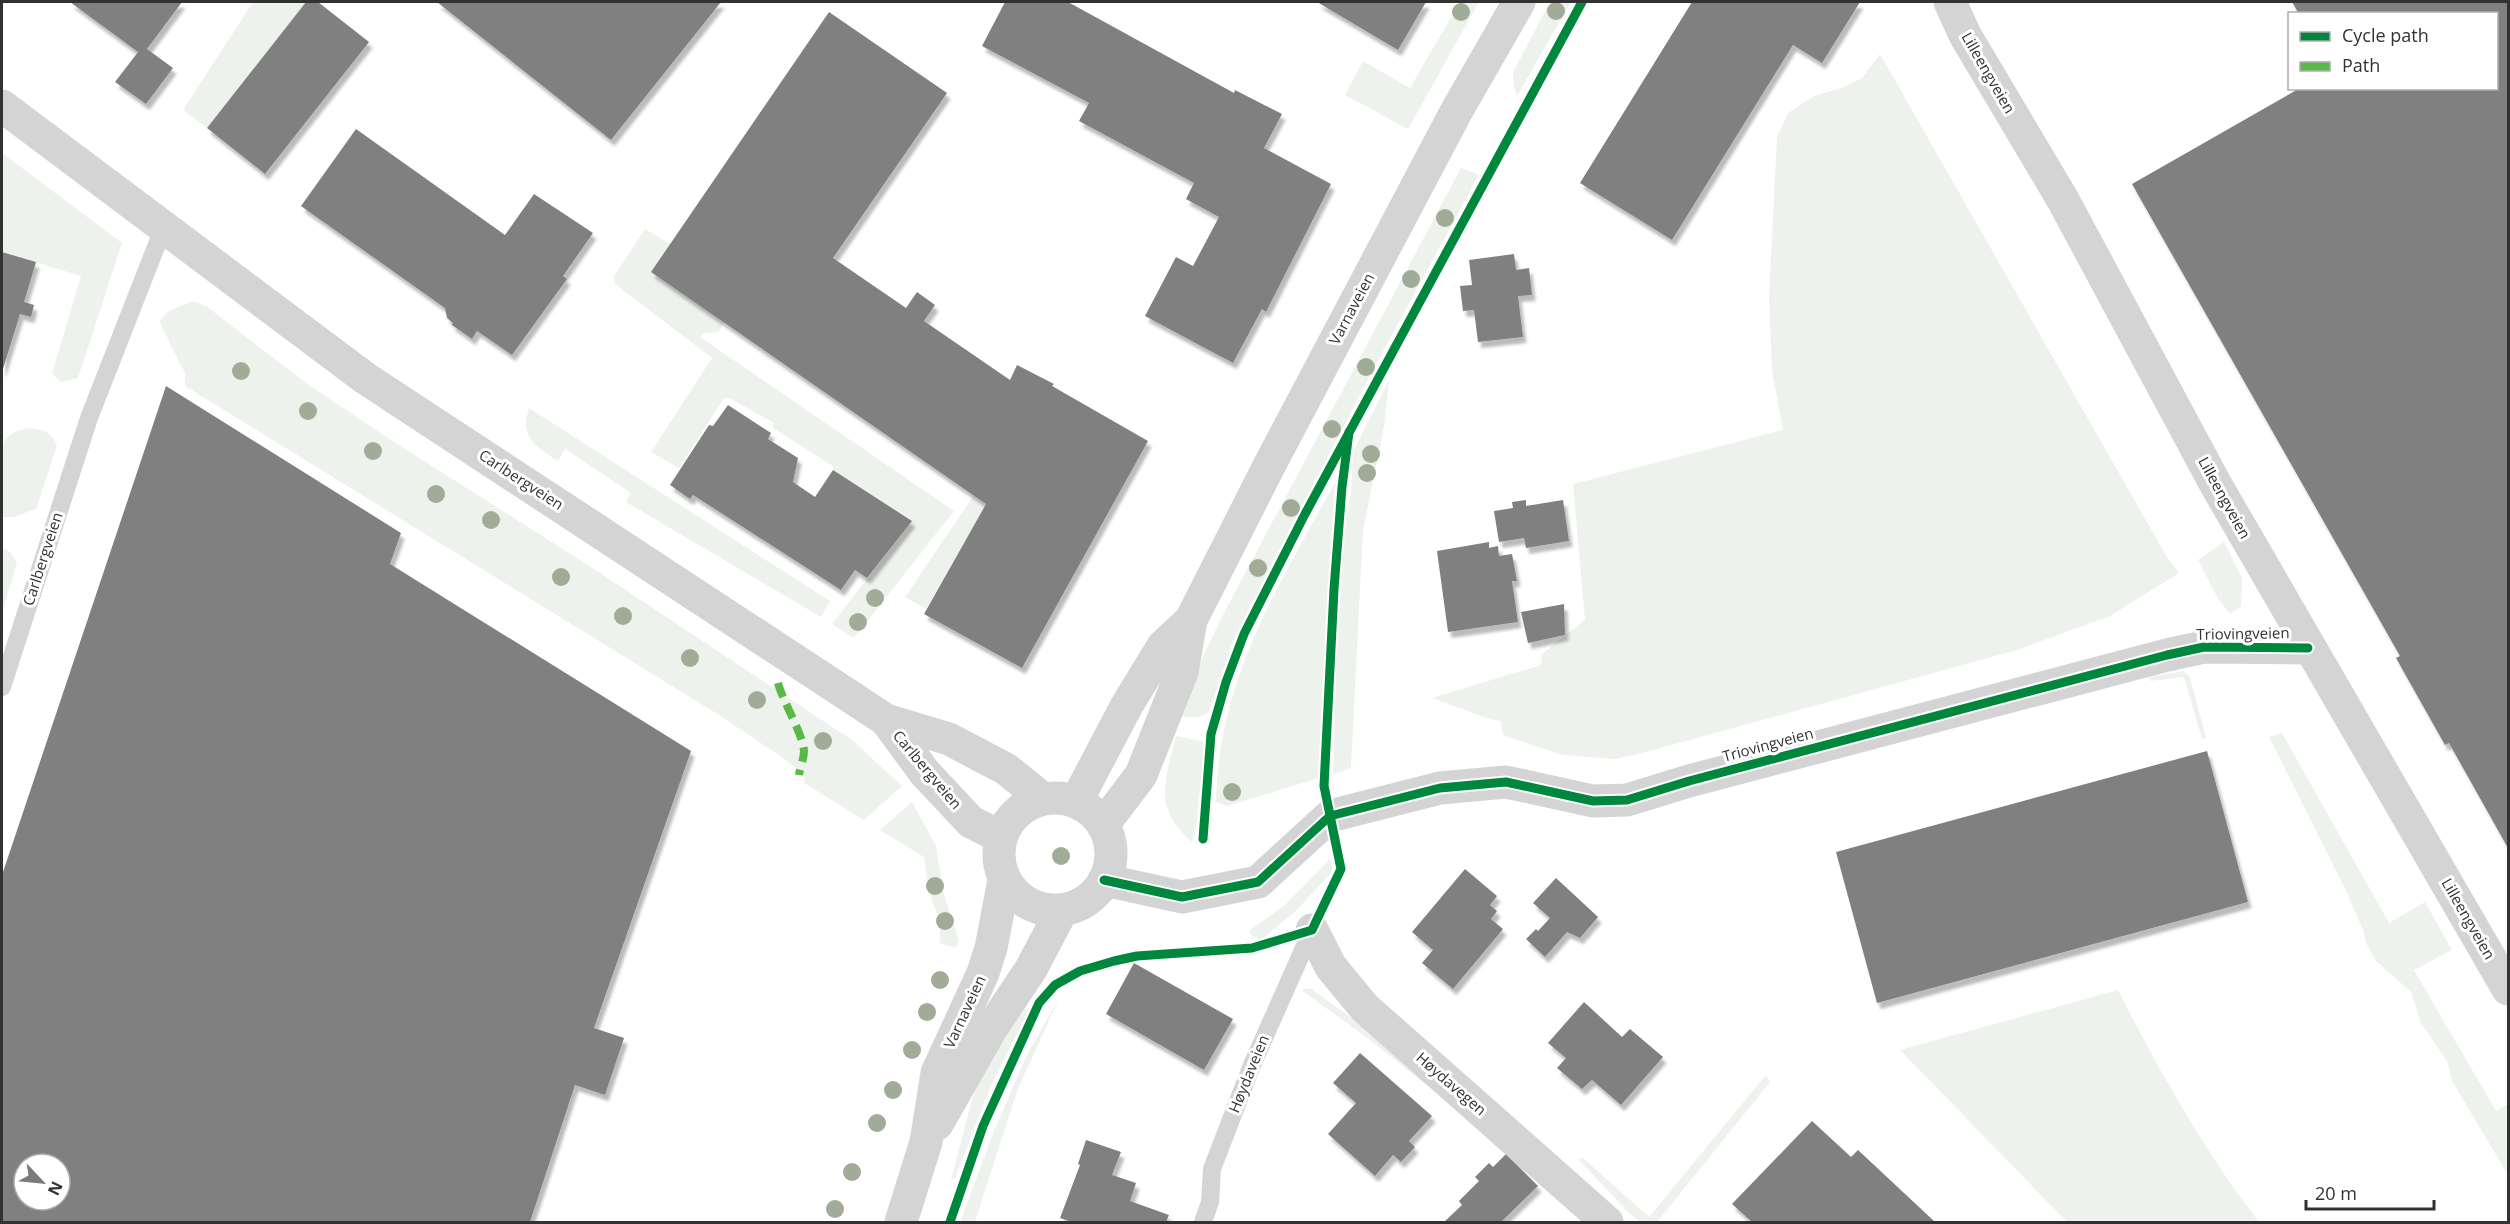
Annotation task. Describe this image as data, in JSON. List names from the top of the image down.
{
  "streets": {
    "street": [
      "Lilleengveien",
      "Varnaveien",
      "Carlbergveien",
      "Triovingveien",
      "Høydavegen"
    ],
    "lane": ["Høydaveien"]
  },
  "crossings": [
    ["Lilleengveien", "Triovingveien"],
    ["Varnaveien", "Carlbergveien"],
    ["Varnaveien", "Triovingveien"],
    ["Carlbergveien", "Triovingveien"],
    ["Høydaveien", "Høydavegen"]
  ],
  "legend": ["Cycle path", "Path"],
  "scale_bar": "20 m",
  "north": "bottom right"
}
